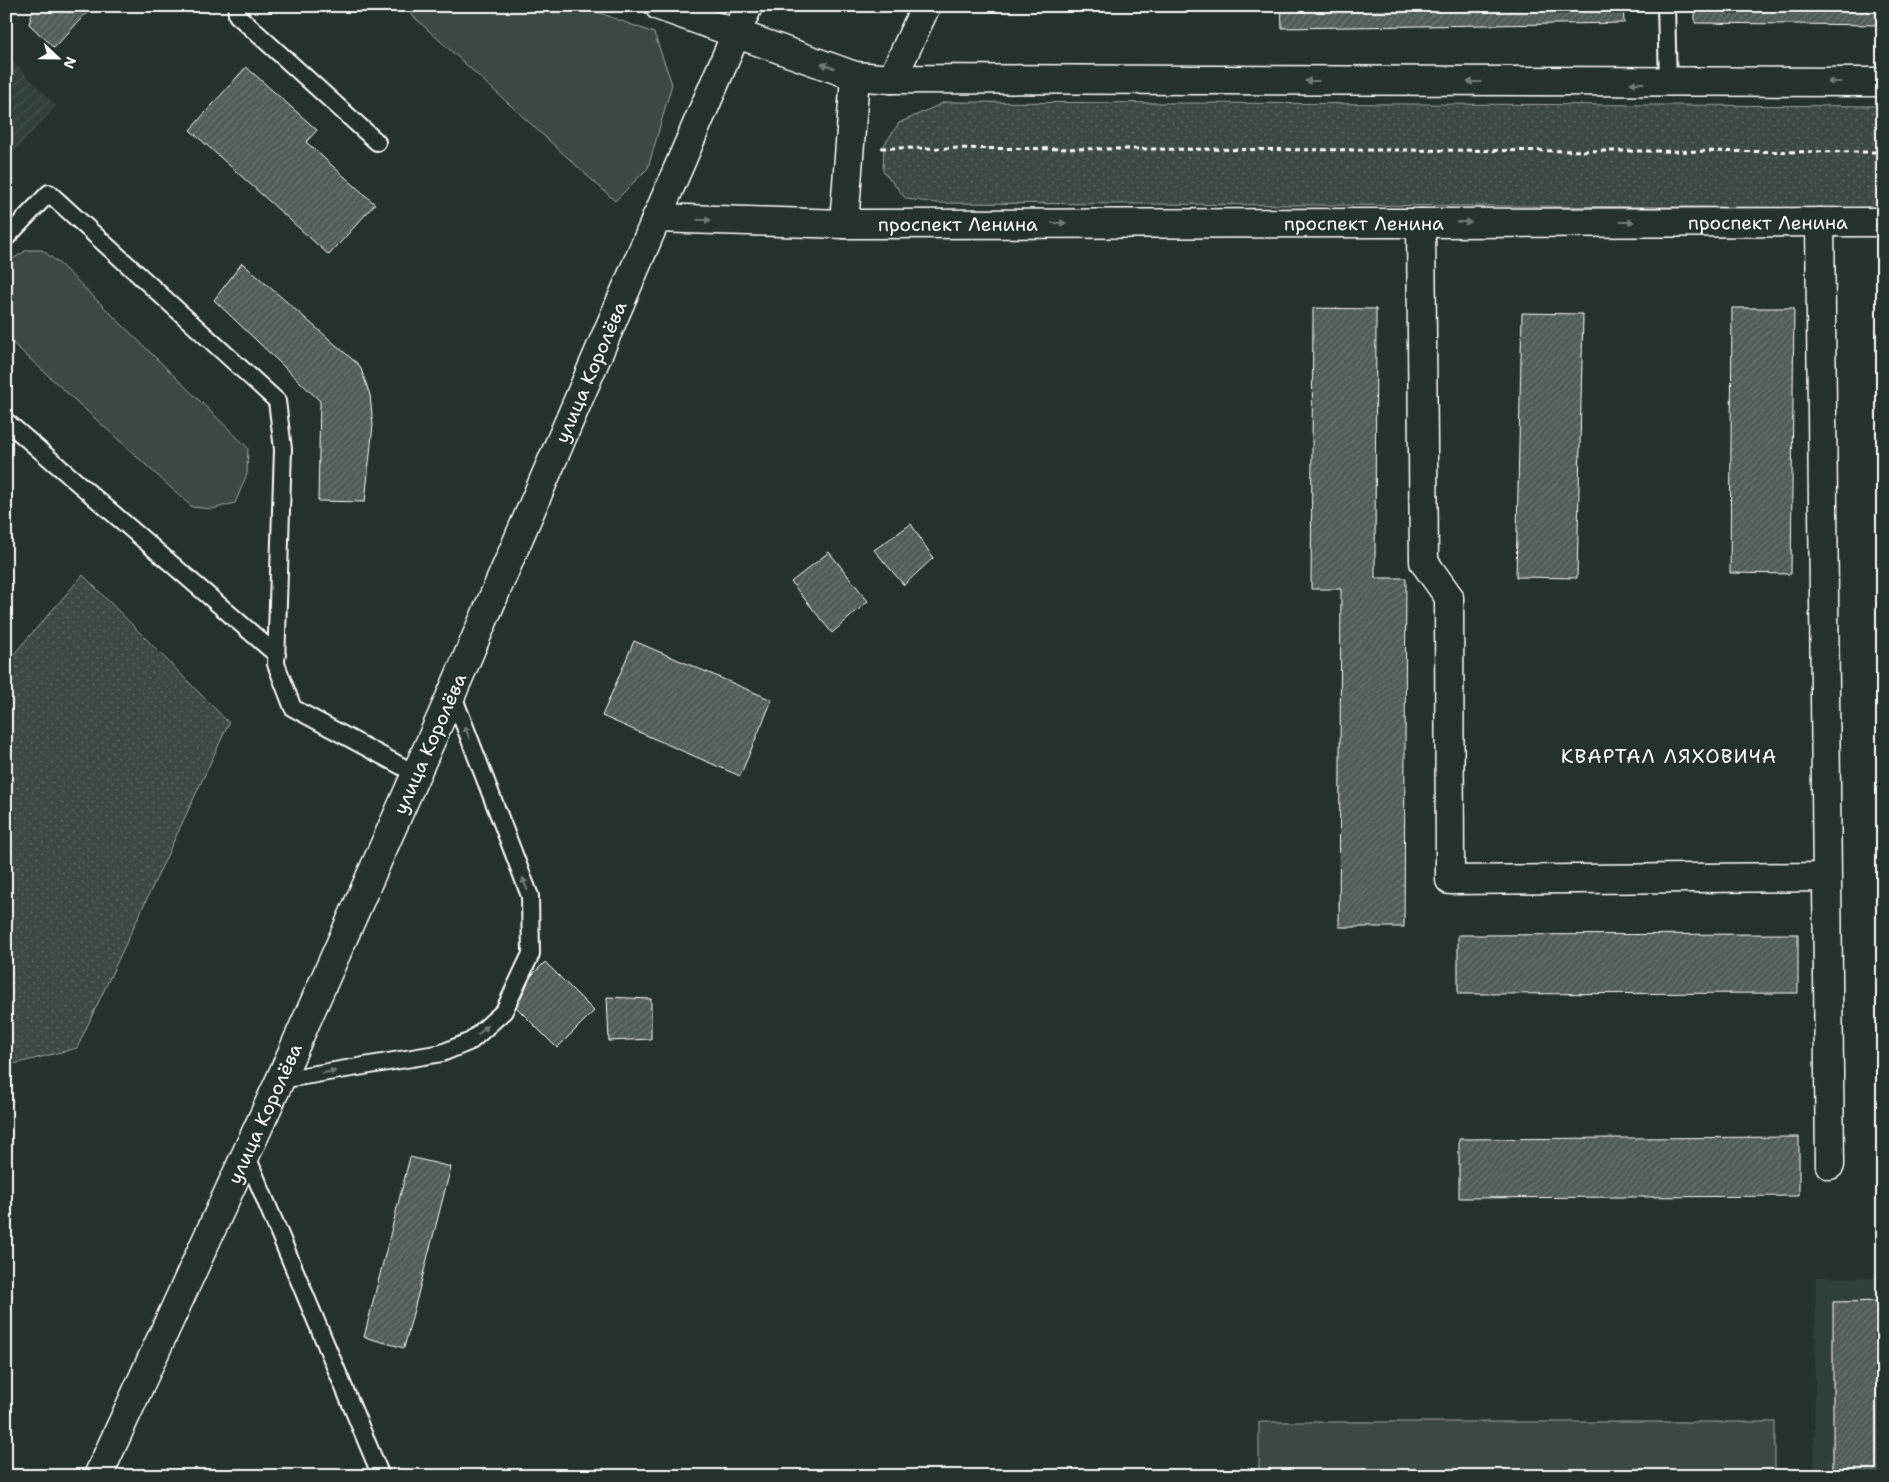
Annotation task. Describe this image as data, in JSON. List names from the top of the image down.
{
  "streets": {
    "main road": ["проспект Ленина", "улица Королёва"]
  },
  "crossings": [
    ["проспект Ленина", "улица Королёва"]
  ],
  "districts": ["КВАРТАЛ ЛЯХОВИЧА"],
  "north": "right"
}
